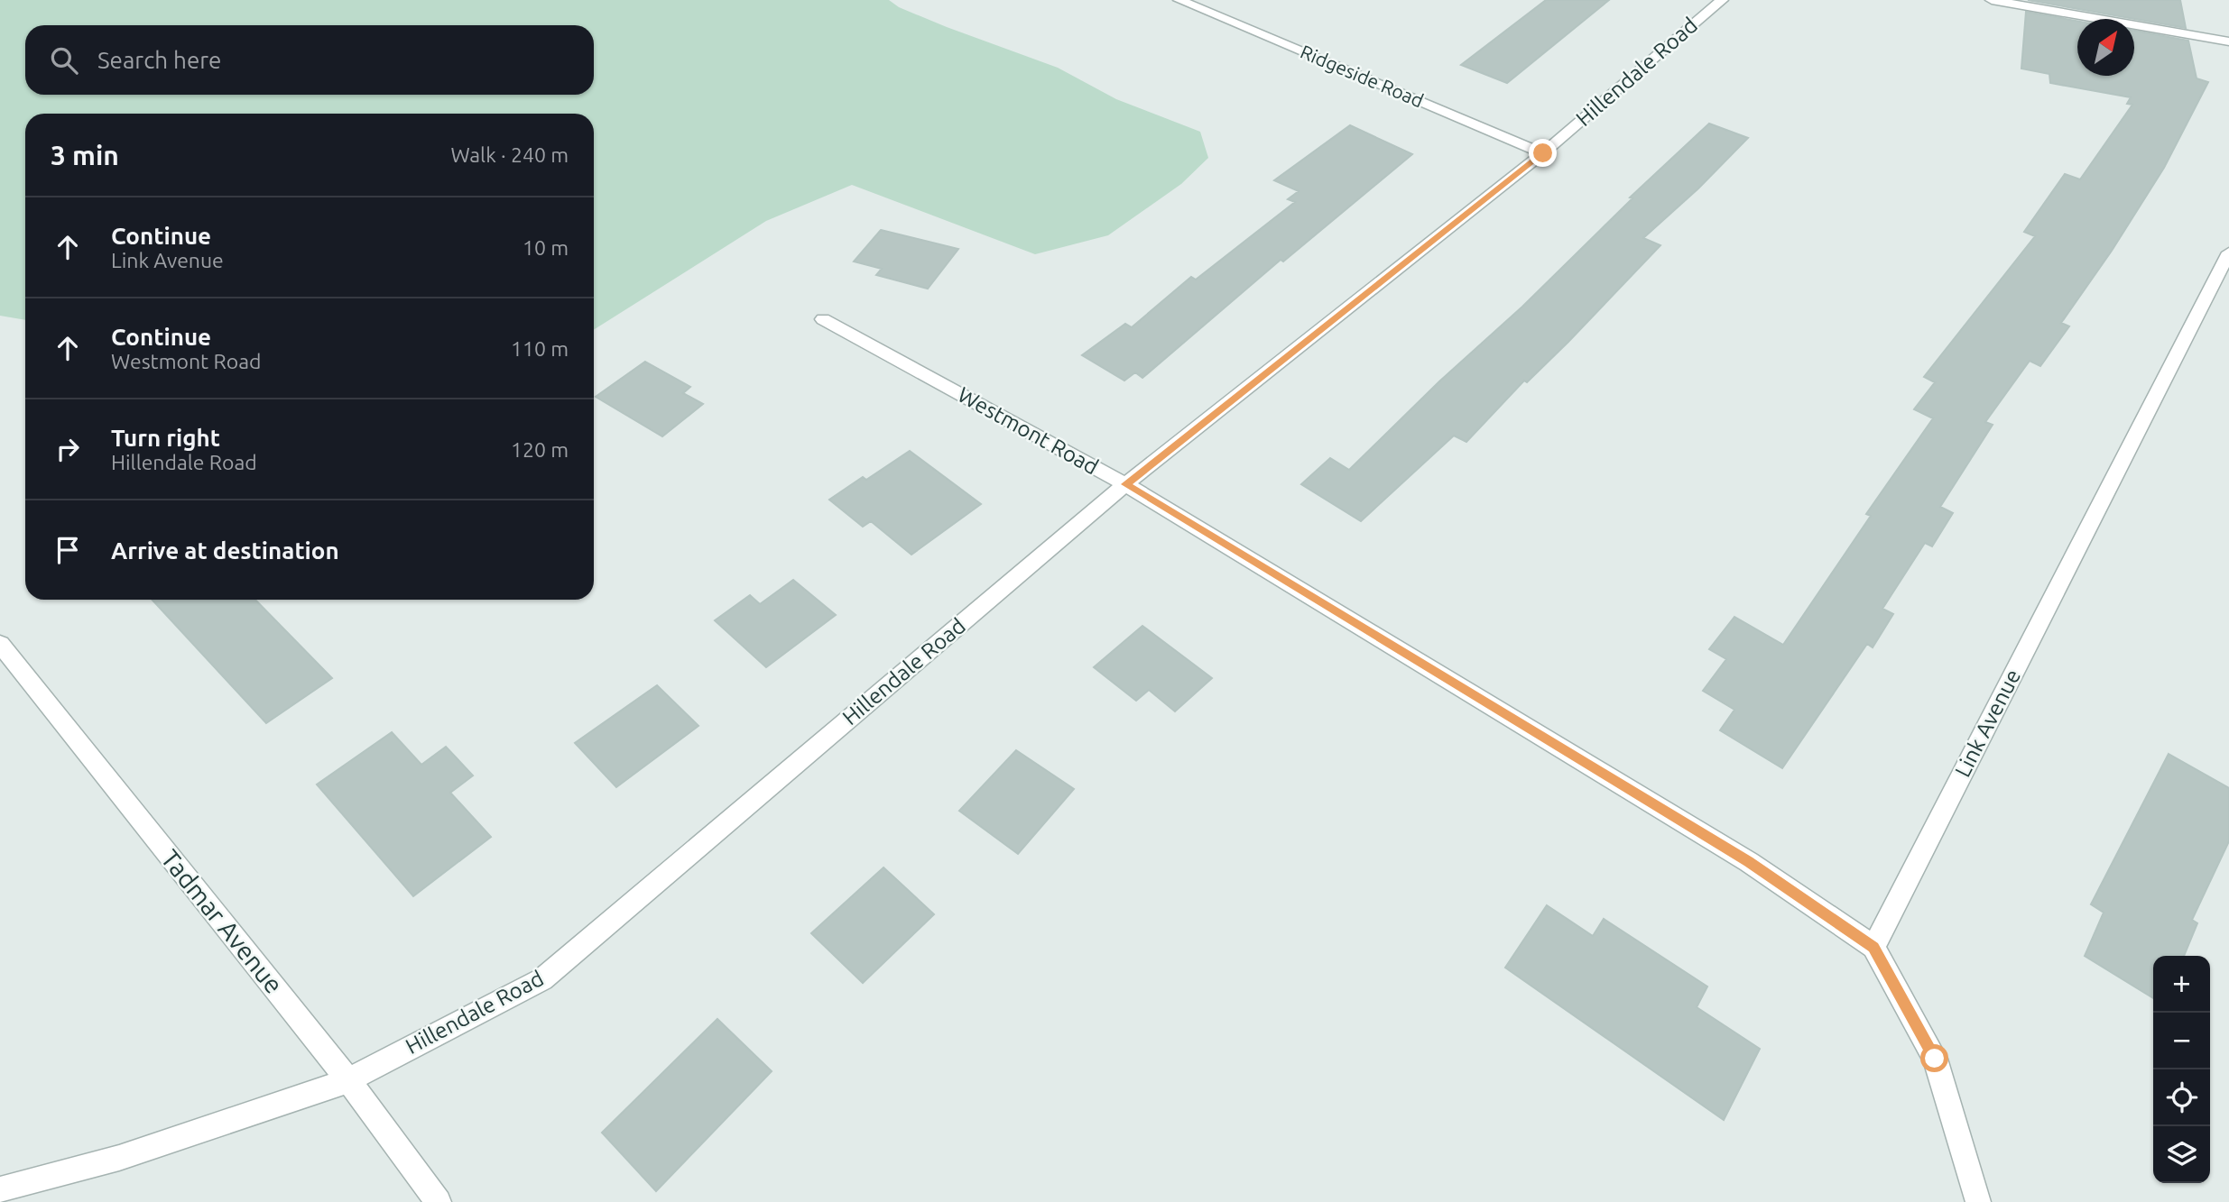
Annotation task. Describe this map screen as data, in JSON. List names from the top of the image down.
{
  "streets": {
    "street": [
      "Hillendale Road",
      "Ridgeside Road",
      "Westmont Road",
      "Link Avenue",
      "Tadmar Avenue"
    ]
  },
  "crossings": [
    ["Hillendale Road", "Ridgeside Road"],
    ["Hillendale Road", "Westmont Road"],
    ["Hillendale Road", "Tadmar Avenue"],
    ["Westmont Road", "Link Avenue"]
  ],
  "north": "top right",
  "page": {
    "search": "Search here",
    "heading": ["3 min", "Walk · 240 m"],
    "list": [
      ["Continue", "Link Avenue", "10 m"],
      ["Continue", "Westmont Road", "110 m"],
      ["Turn right", "Hillendale Road", "120 m"],
      "Arrive at destination"
    ],
    "map_buttons": ["+", "−"]
  }
}
